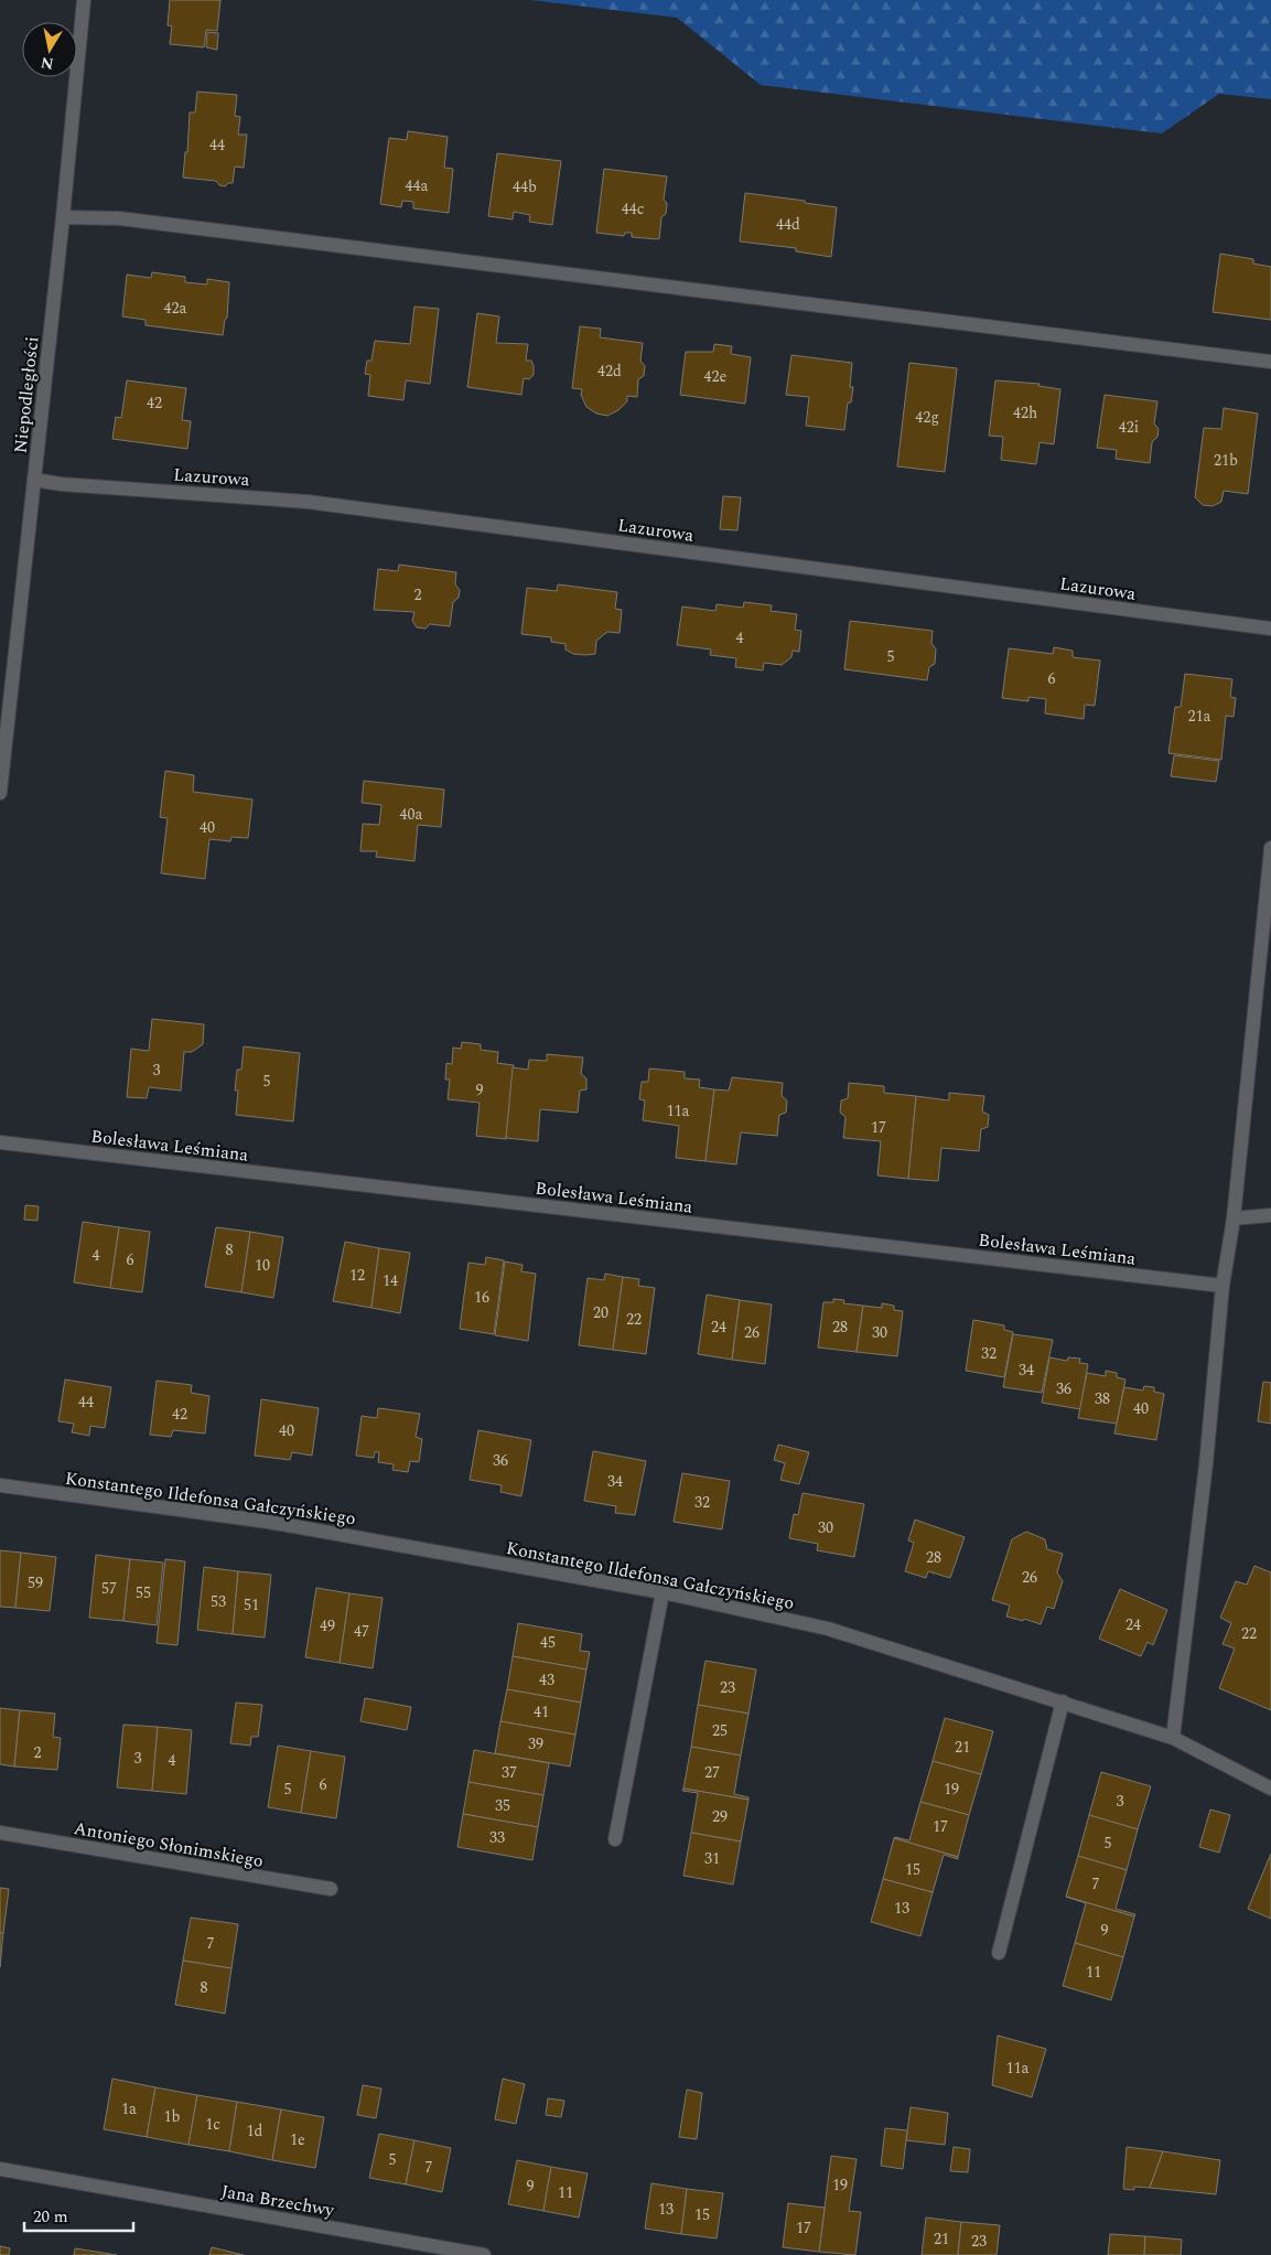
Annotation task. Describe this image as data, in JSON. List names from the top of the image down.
{
  "streets": {
    "street": [
      "Niepodległości",
      "Lazurowa",
      "Bolesława Leśmiana",
      "Konstantego Ildefonsa Gałczyńskiego",
      "Antoniego Słonimskiego",
      "Jana Brzechwy"
    ]
  },
  "crossings": [
    ["Niepodległości", "Lazurowa"]
  ],
  "house_numbers": [
    "44",
    "44a",
    "44b",
    "44c",
    "44d",
    "42a",
    "42d",
    "42e",
    "42",
    "42h",
    "42g",
    "42i",
    "21b",
    "2",
    "4",
    "5",
    "6",
    "21a",
    "40a",
    "40",
    "3",
    "5",
    "9",
    "11a",
    "17",
    "8",
    "4",
    "6",
    "10",
    "12",
    "14",
    "16",
    "20",
    "22",
    "24",
    "28",
    "26",
    "30",
    "32",
    "34",
    "36",
    "38",
    "44",
    "40",
    "42",
    "40",
    "36",
    "34",
    "32",
    "30",
    "28",
    "26",
    "59",
    "57",
    "55",
    "53",
    "51",
    "24",
    "49",
    "47",
    "22",
    "45",
    "43",
    "23",
    "41",
    "25",
    "39",
    "21",
    "2",
    "3",
    "4",
    "37",
    "27",
    "6",
    "5",
    "19",
    "3",
    "35",
    "29",
    "17",
    "33",
    "5",
    "31",
    "15",
    "7",
    "13",
    "9",
    "7",
    "11",
    "8",
    "11a",
    "1a",
    "1b",
    "1c",
    "1d",
    "1e",
    "5",
    "7",
    "19",
    "9",
    "11",
    "13",
    "15",
    "17",
    "21",
    "23"
  ],
  "scale_bar": "20 m",
  "north": "bottom"
}
